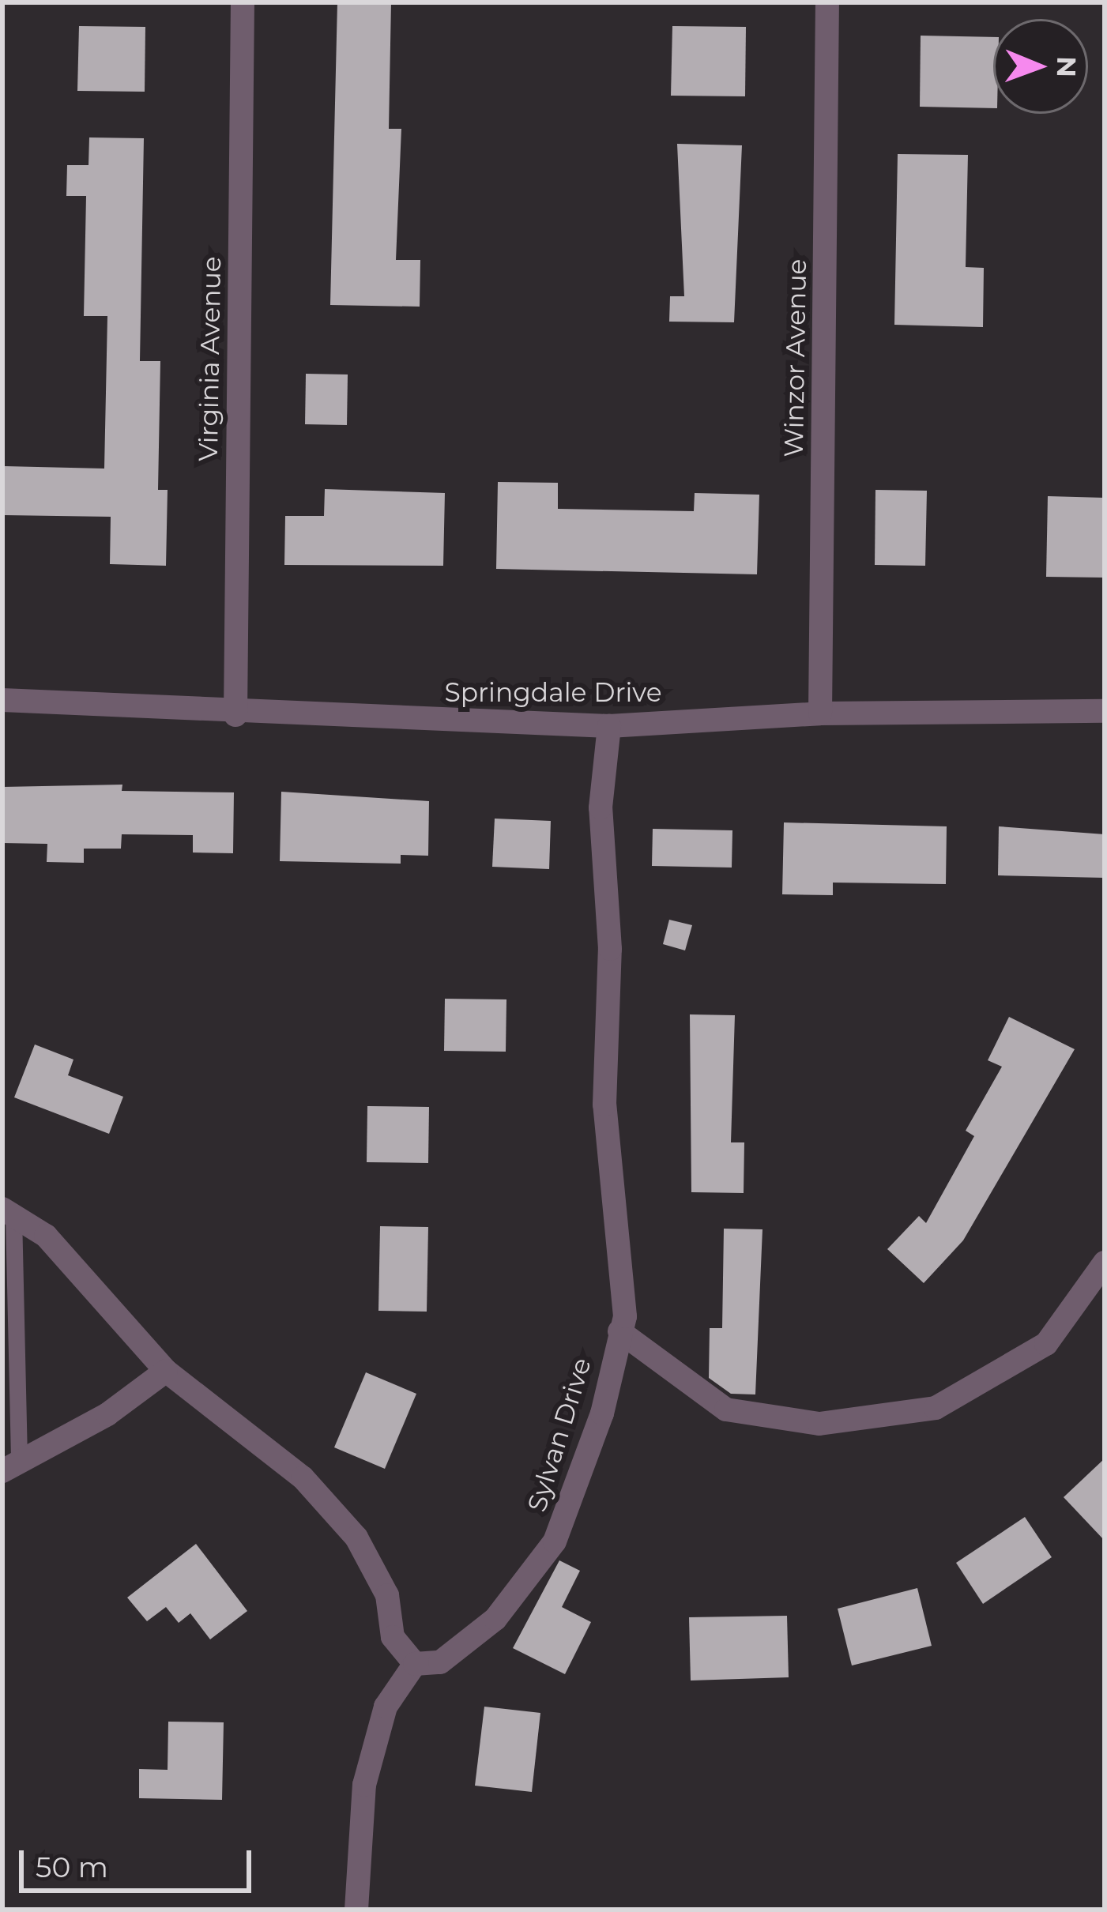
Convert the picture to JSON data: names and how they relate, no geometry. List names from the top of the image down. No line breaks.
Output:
{"streets":{"street":["Winzor Avenue","Virginia Avenue","Springdale Drive","Sylvan Drive"]},"crossings":[["Winzor Avenue","Springdale Drive"],["Virginia Avenue","Springdale Drive"],["Springdale Drive","Sylvan Drive"]],"scale_bar":"50 m","north":"right"}
